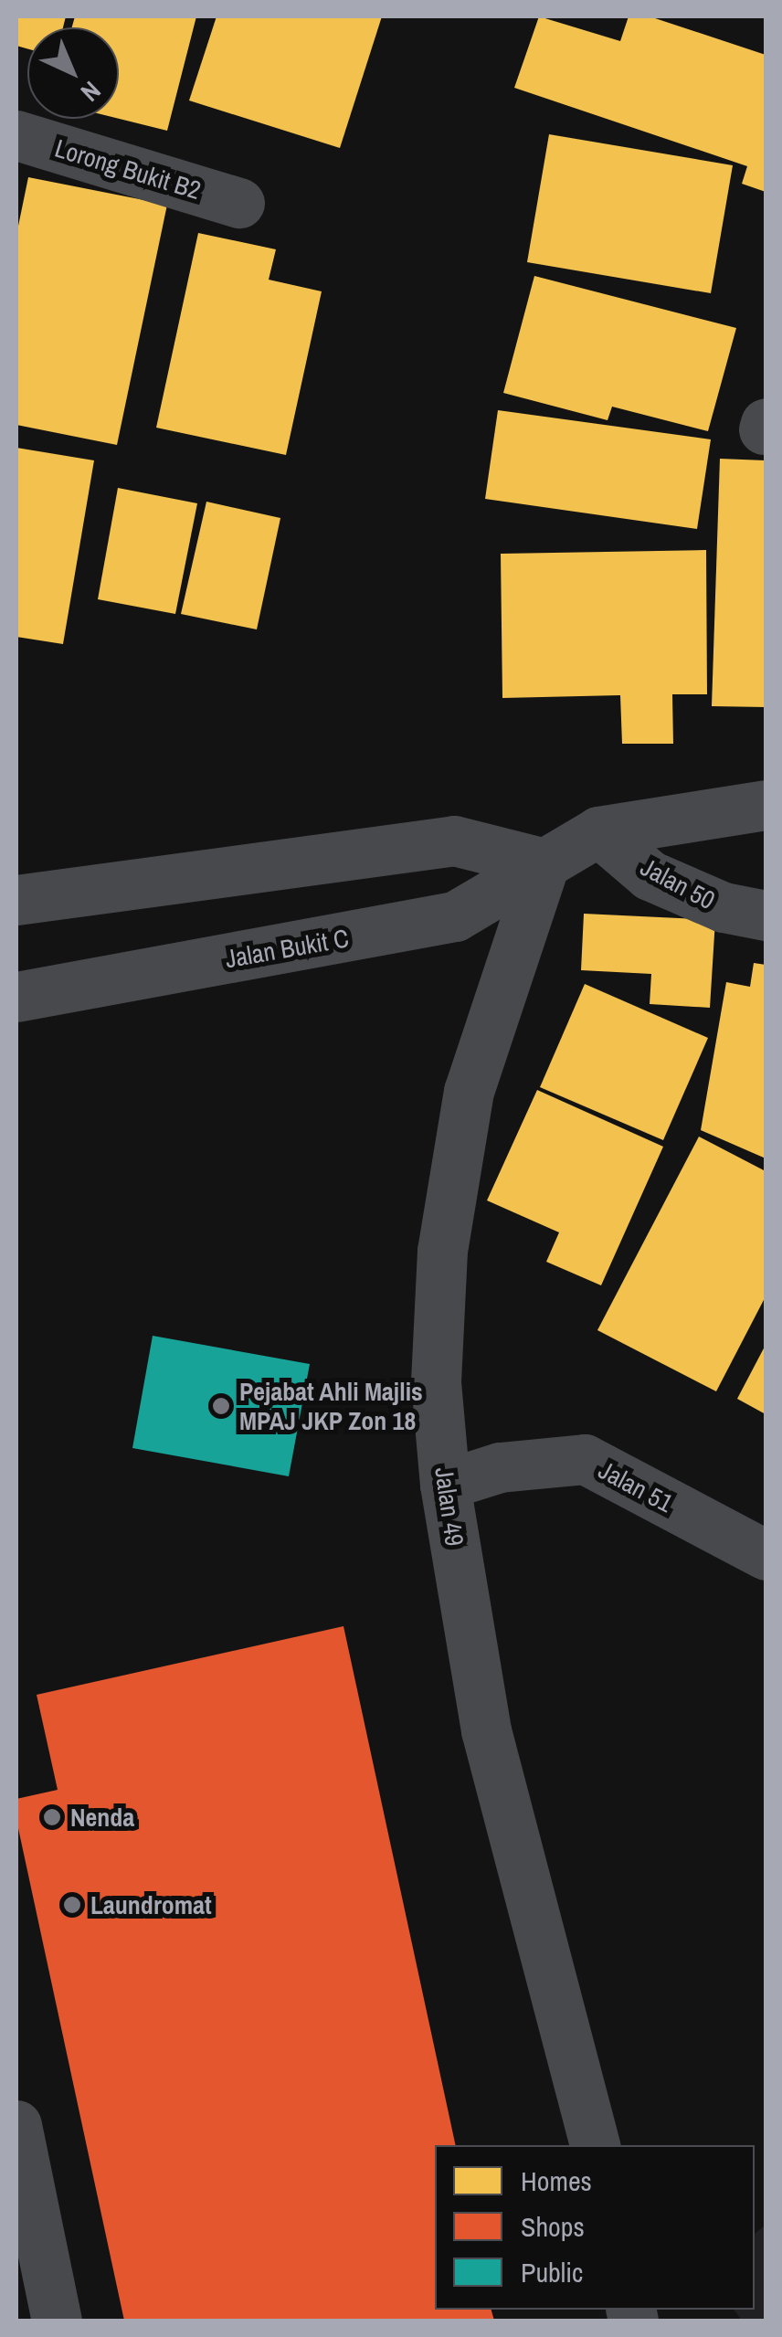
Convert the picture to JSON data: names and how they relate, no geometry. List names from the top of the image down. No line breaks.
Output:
{"streets":{"street":["Lorong Bukit B2","Jalan 50","Jalan Bukit C","Jalan 51","Jalan 49"]},"crossings":[["Jalan 50","Jalan Bukit C"],["Jalan Bukit C","Jalan 49"],["Jalan 51","Jalan 49"]],"places":["Pejabat Ahli Majlis MPAJ JKP Zon 18","Nenda","Laundromat"],"legend":["Homes","Shops","Public"],"north":"bottom right"}
